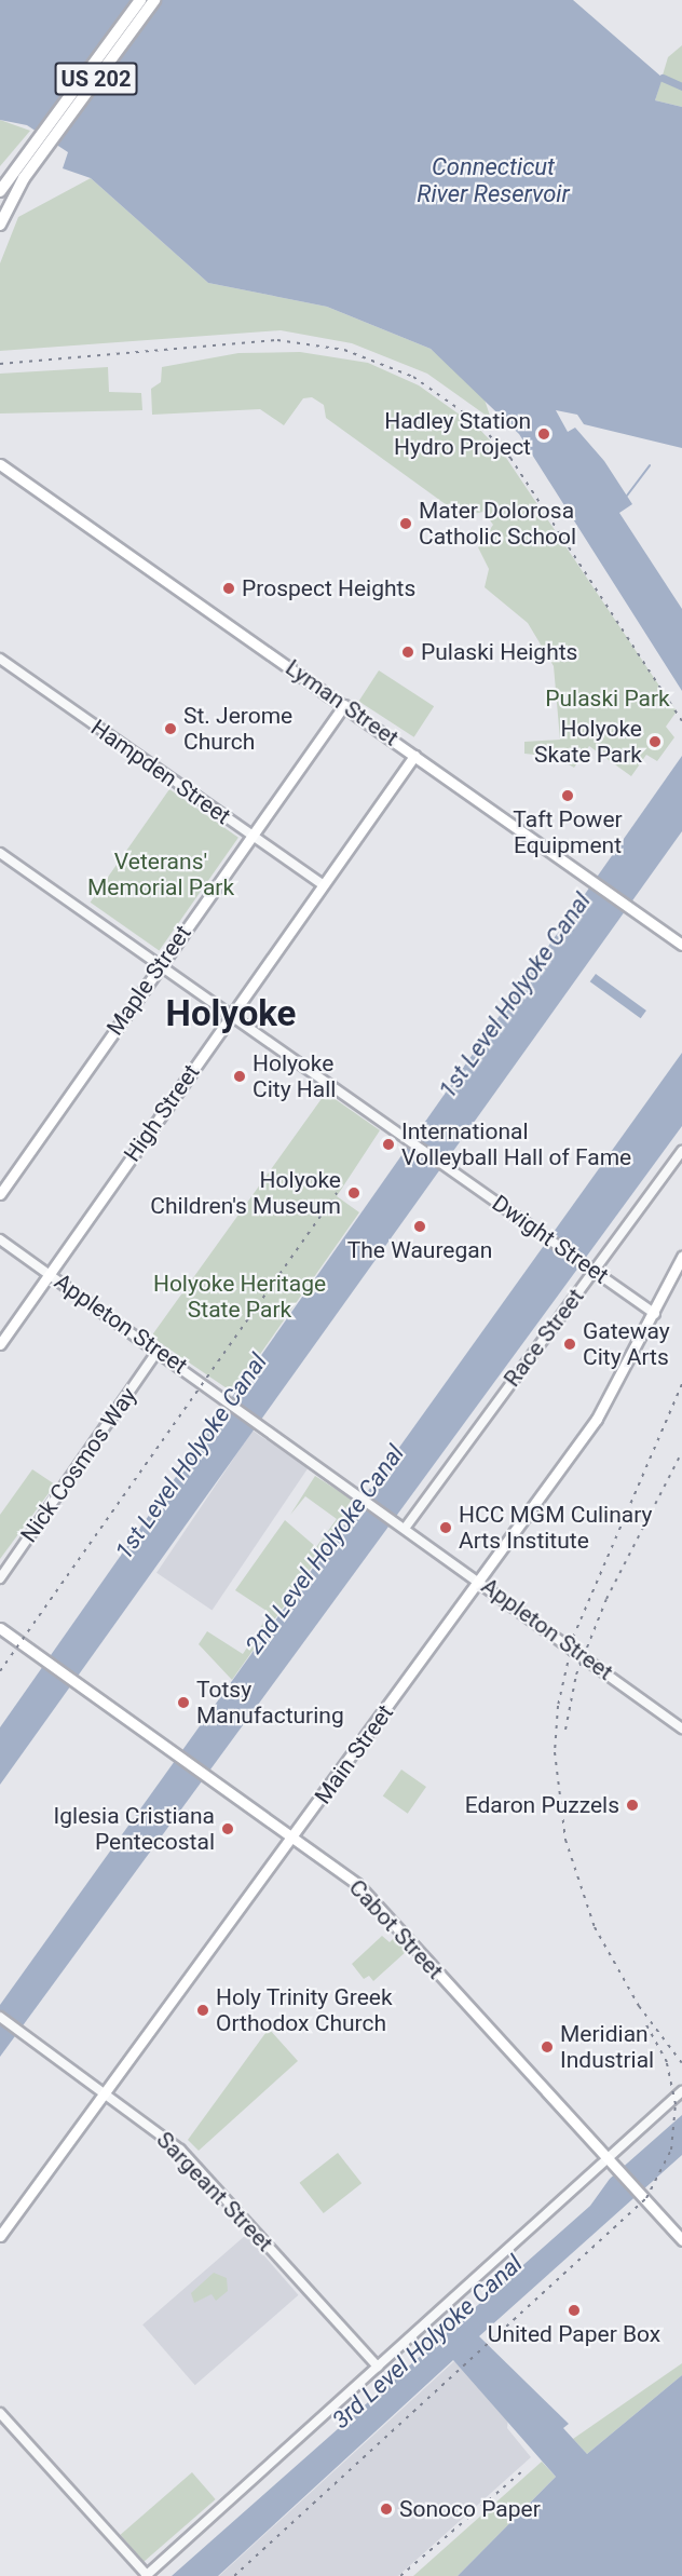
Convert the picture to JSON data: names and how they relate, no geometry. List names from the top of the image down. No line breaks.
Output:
{"streets":{"main road":["US 202","Lyman Street","Maple Street","High Street","Main Street","Cabot Street"],"street":["Hampden Street","Dwight Street","Appleton Street","Race Street","Nick Cosmos Way","Sargeant Street"]},"crossings":[["Lyman Street","Maple Street"],["Lyman Street","High Street"],["Hampden Street","Maple Street"],["Hampden Street","High Street"],["Maple Street","Dwight Street"],["High Street","Dwight Street"],["High Street","Appleton Street"],["Dwight Street","Race Street"],["Dwight Street","Main Street"],["Appleton Street","Race Street"],["Appleton Street","Nick Cosmos Way"],["Appleton Street","Main Street"],["Main Street","Cabot Street"],["Main Street","Sargeant Street"]],"districts":["Holyoke"],"water":["Connecticut River Reservoir","1st Level Holyoke Canal","2nd Level Holyoke Canal","3rd Level Holyoke Canal"],"parks":["Pulaski Park","Veterans' Memorial Park","Holyoke Heritage State Park"],"places":["Hadley Station Hydro Project","Mater Dolorosa Catholic School","Prospect Heights","Pulaski Heights","St. Jerome Church","Holyoke Skate Park","Taft Power Equipment","Holyoke City Hall","International Volleyball Hall of Fame","Holyoke Children's Museum","The Wauregan","Gateway City Arts","HCC MGM Culinary Arts Institute","Totsy Manufacturing","Edaron Puzzels","Iglesia Cristiana Pentecostal","Holy Trinity Greek Orthodox Church","Meridian Industrial","United Paper Box","Sonoco Paper"]}
